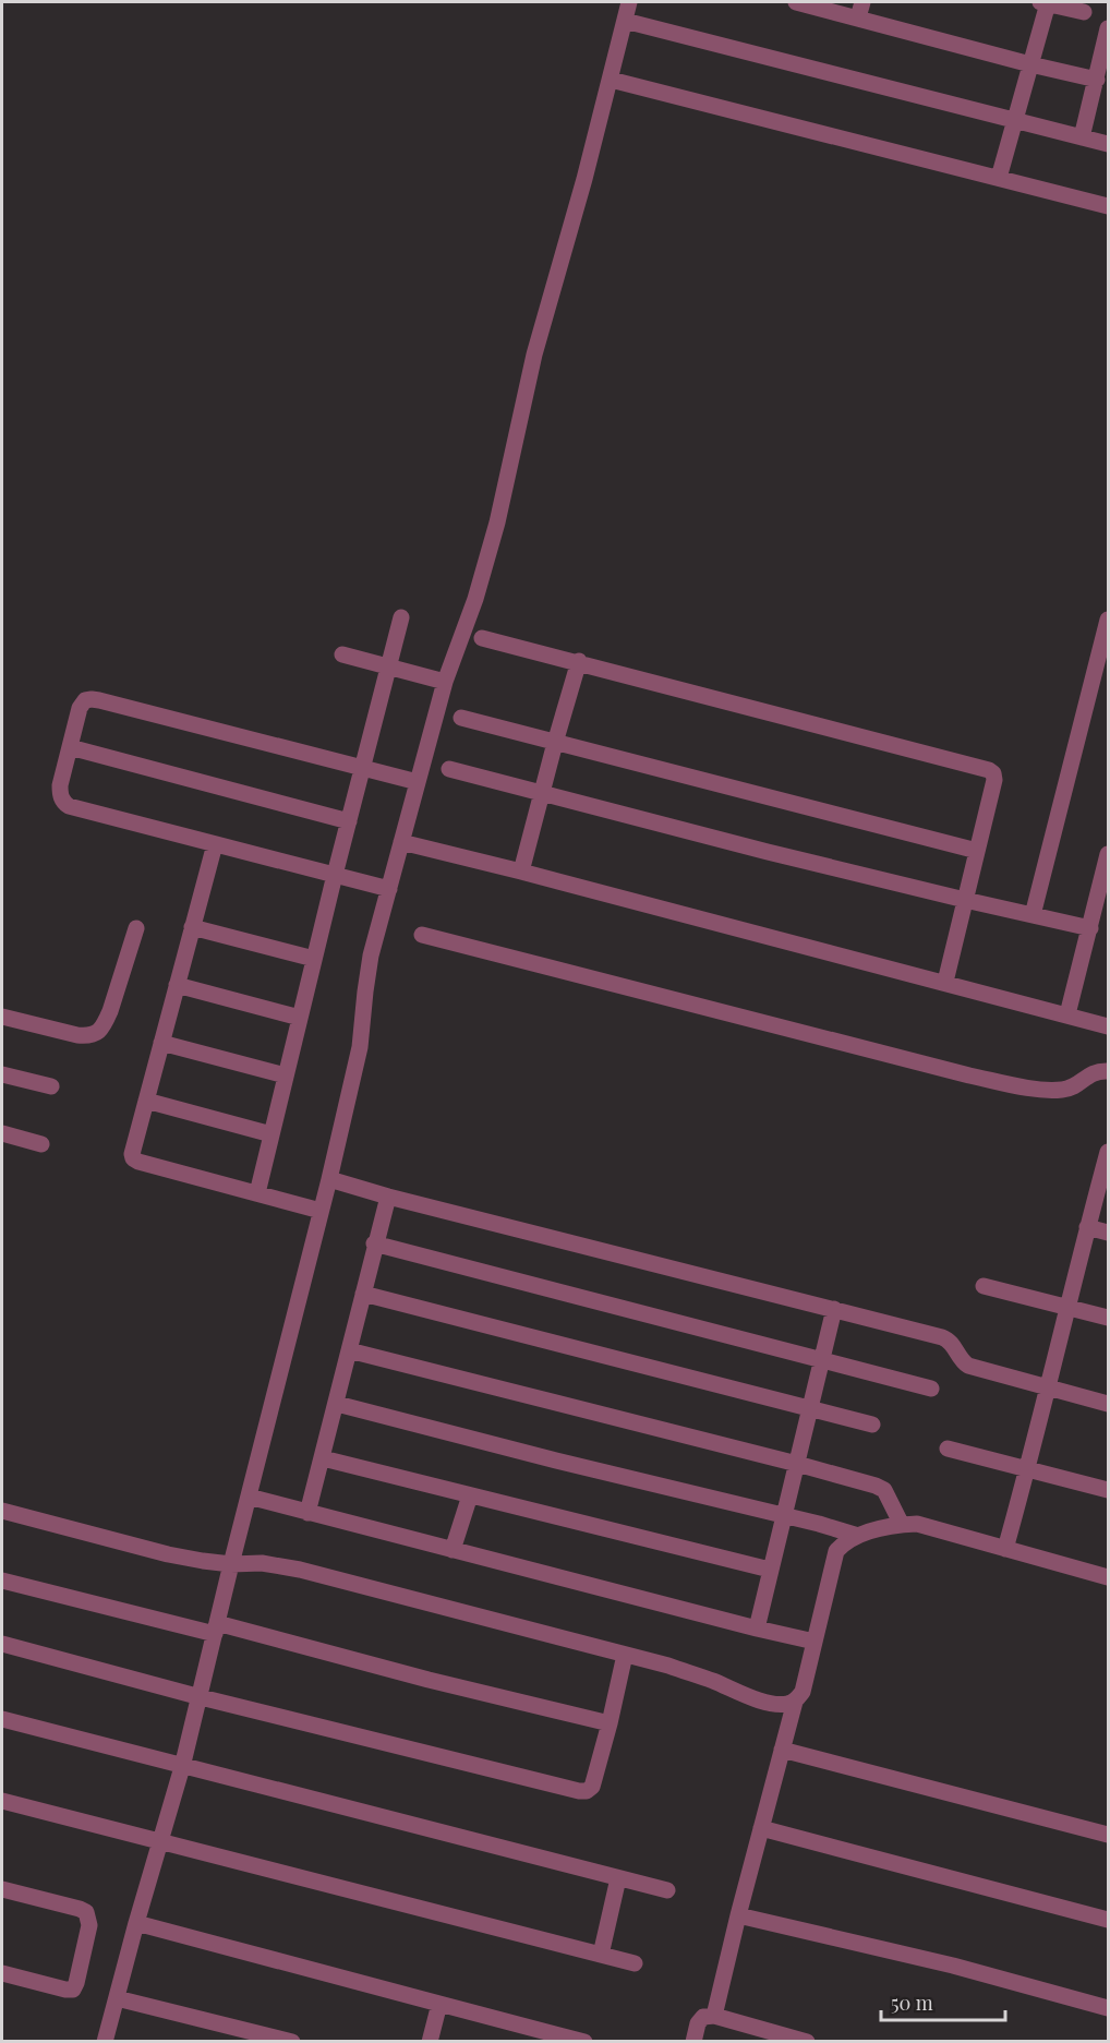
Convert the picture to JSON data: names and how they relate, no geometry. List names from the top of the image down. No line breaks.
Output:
{"scale_bar":"50 m"}
